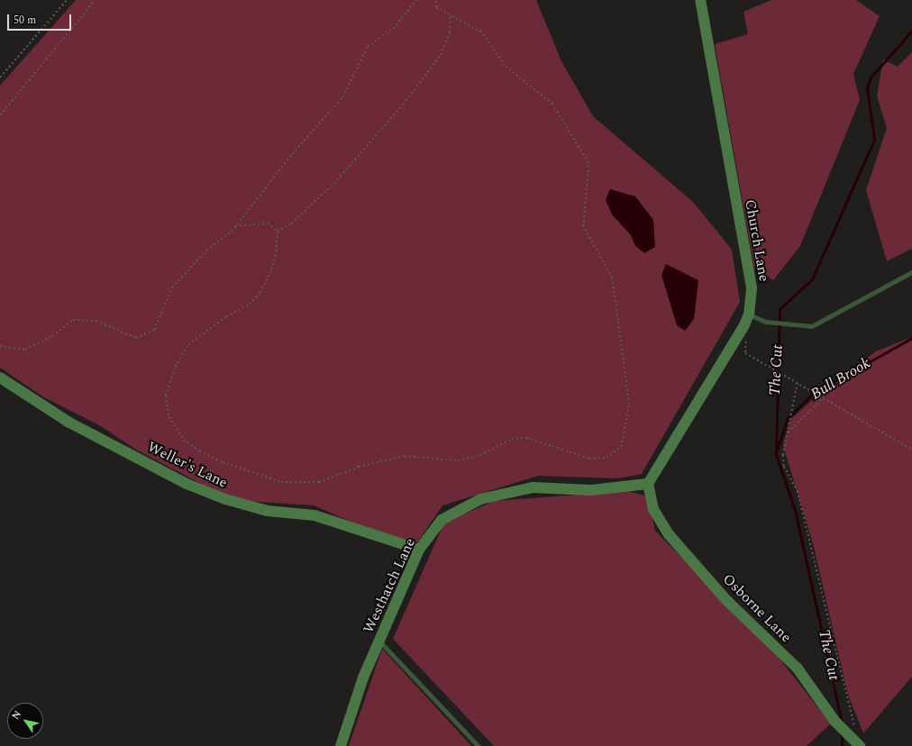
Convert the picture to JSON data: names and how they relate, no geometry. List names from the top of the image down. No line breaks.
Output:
{"streets":{"street":["Church Lane","Weller's Lane","Westhatch Lane","Osborne Lane"]},"crossings":[["Church Lane","Westhatch Lane"],["Church Lane","Osborne Lane"],["Weller's Lane","Westhatch Lane"],["Westhatch Lane","Osborne Lane"]],"water":["The Cut","Bull Brook"],"scale_bar":"50 m","north":"top left"}
